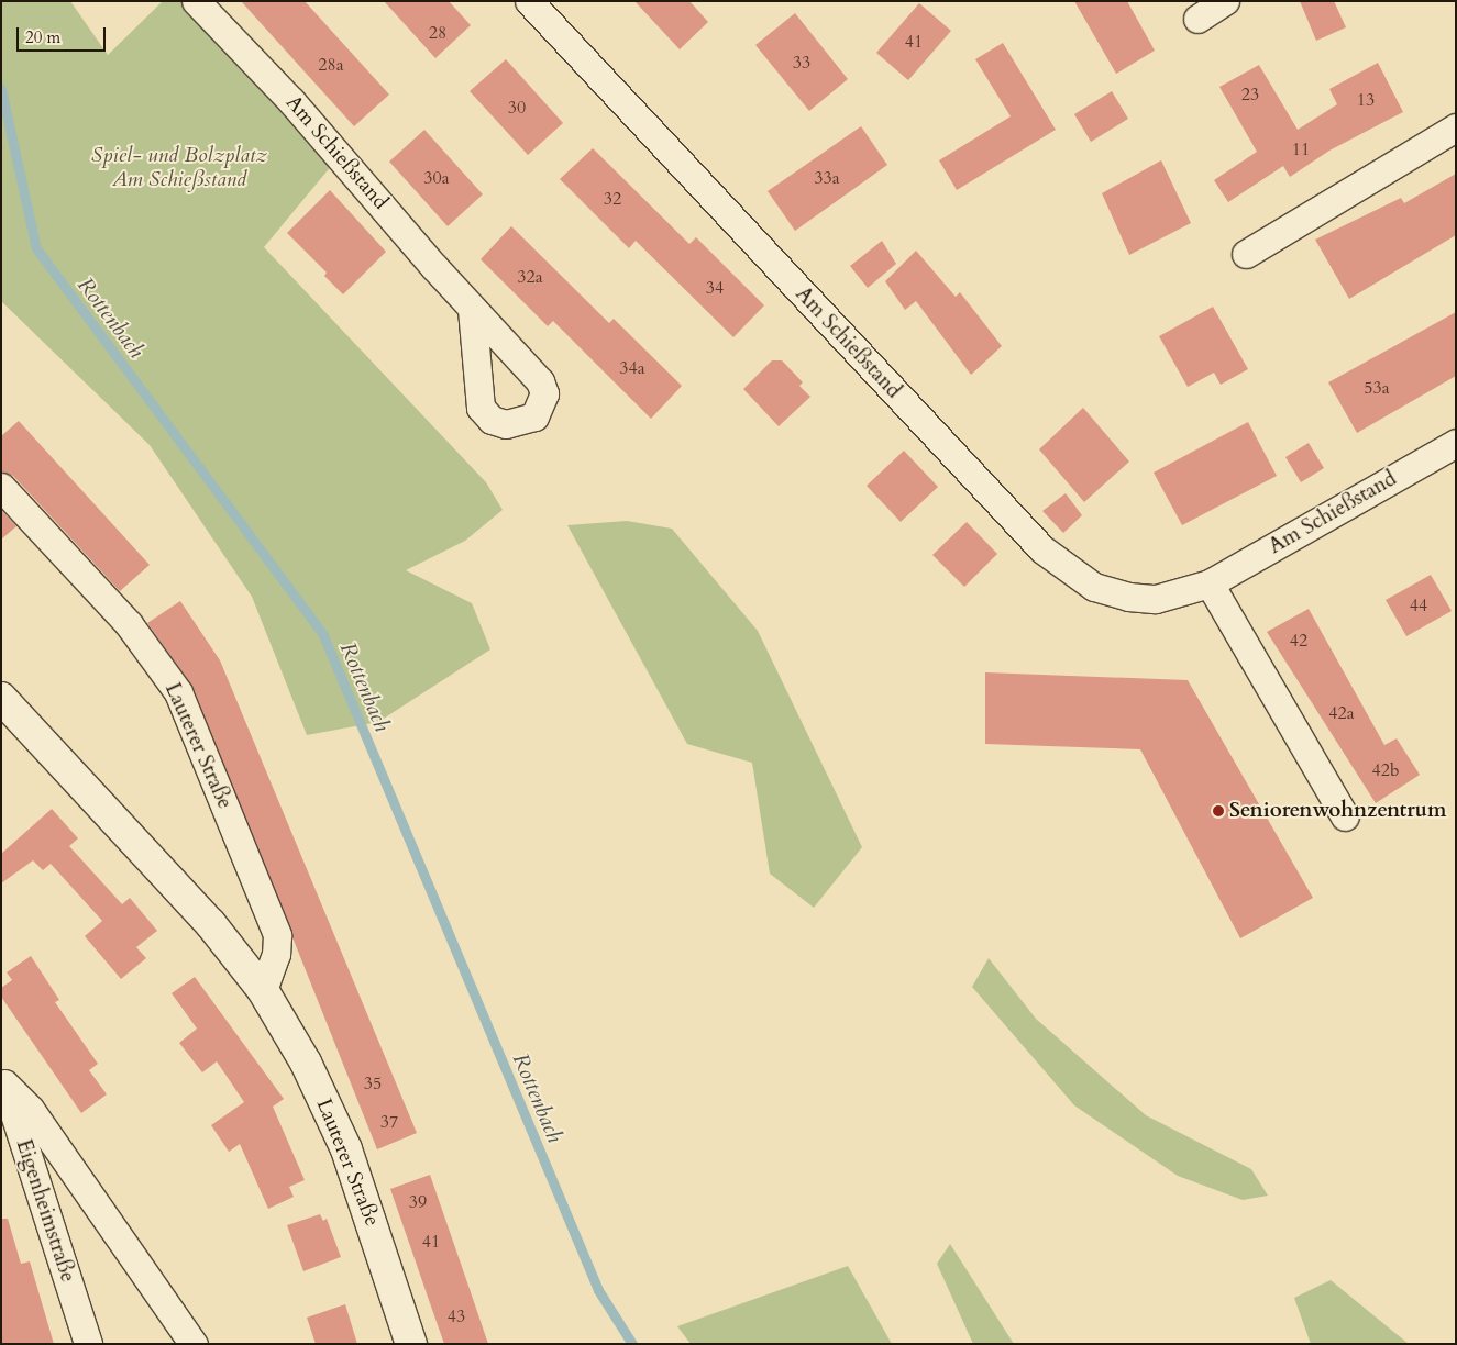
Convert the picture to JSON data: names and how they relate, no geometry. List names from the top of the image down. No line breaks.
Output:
{"streets":{"street":["Am Schießstand","Lauterer Straße","Eigenheimstraße"]},"water":["Rottenbach"],"parks":["Spiel- und Bolzplatz Am Schießstand"],"places":["Seniorenwohnzentrum"],"house_numbers":["28","41","33","28a","23","13","30","11","30a","33a","32","32a","34","34a","53a","44","42","42a","42b","35","37","39","41","43"],"scale_bar":"20 m"}
